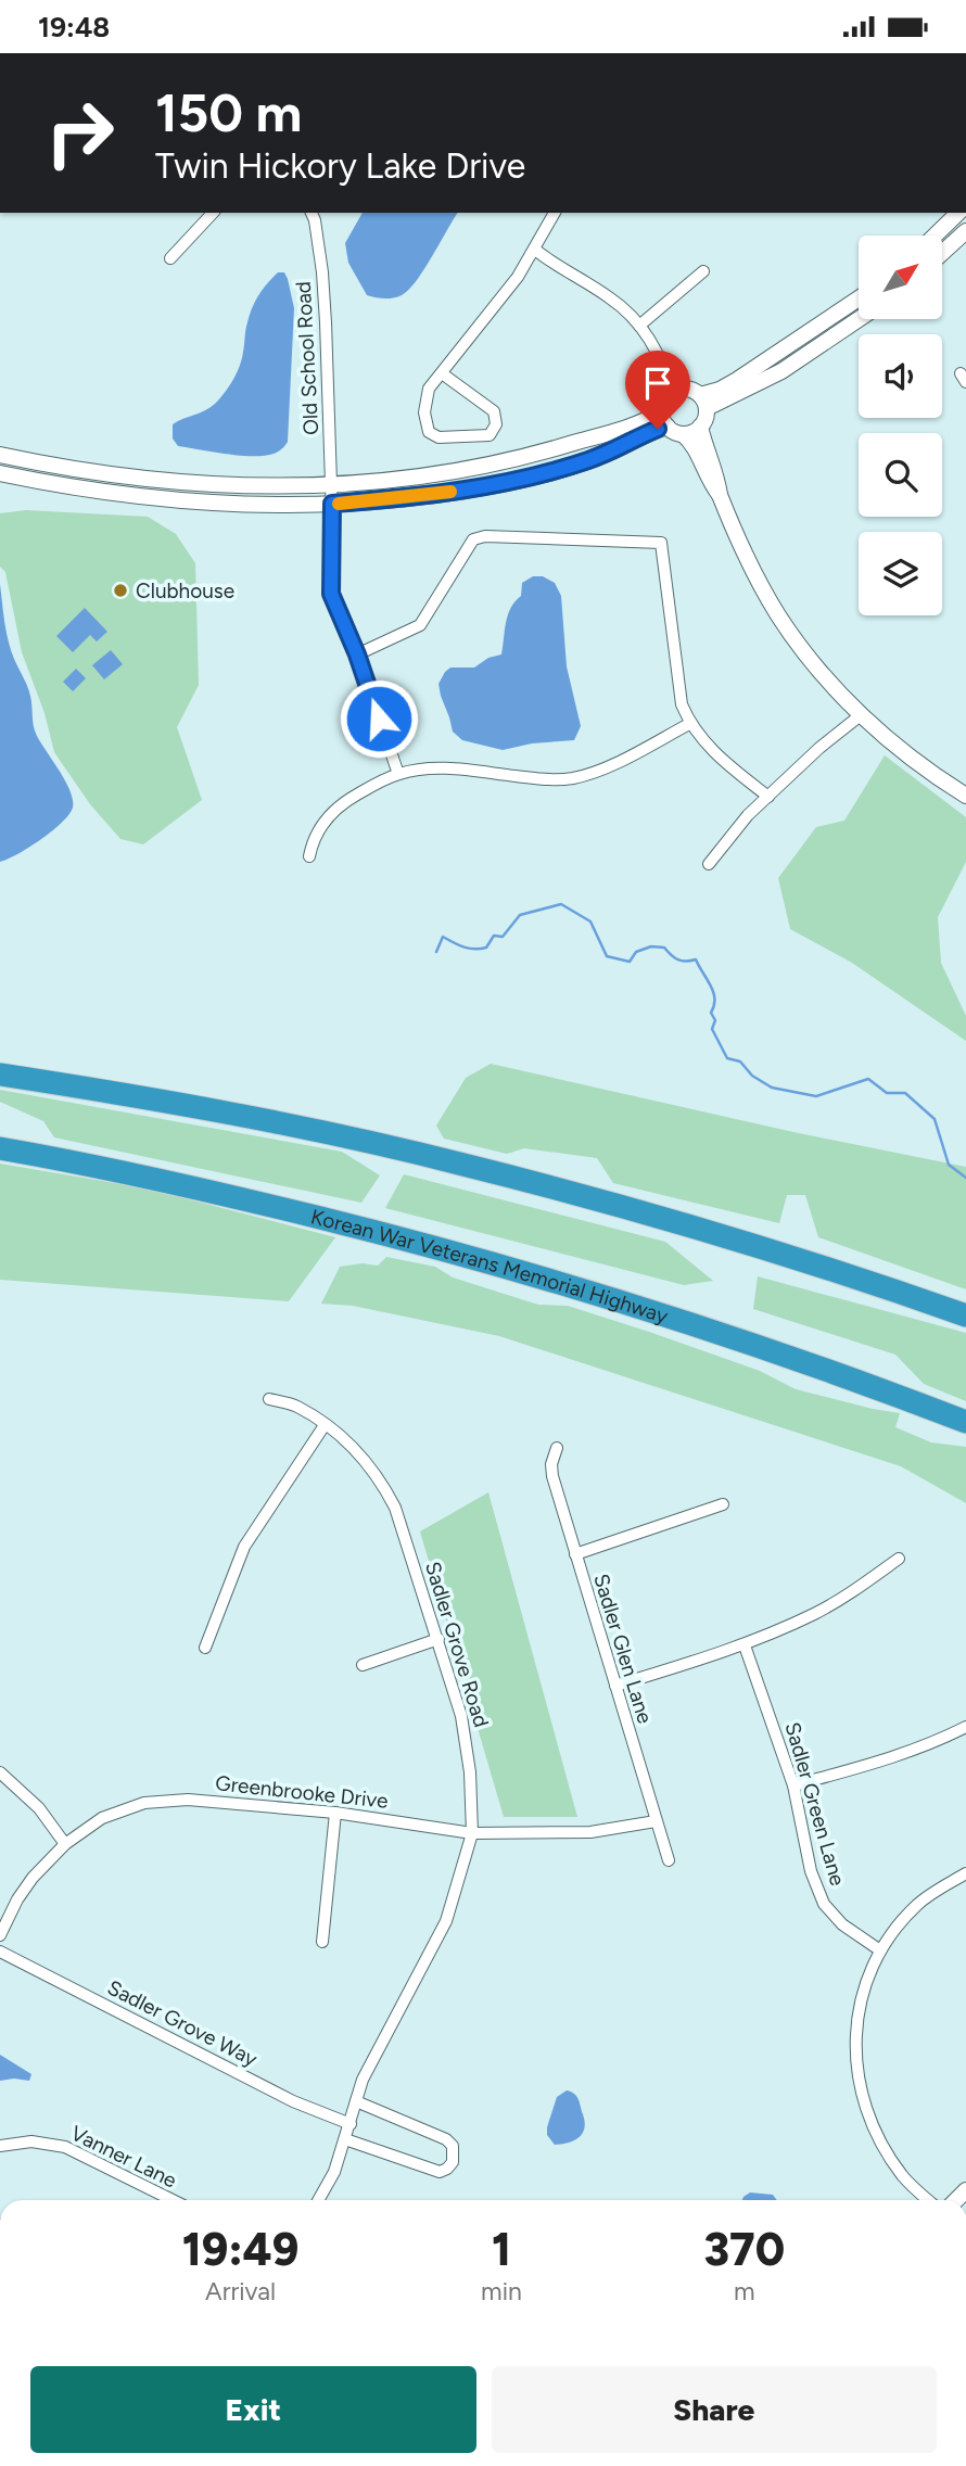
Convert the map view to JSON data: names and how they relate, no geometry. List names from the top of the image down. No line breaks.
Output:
{"streets":{"highway":["Korean War Veterans Memorial Highway"],"street":["Old School Road","Sadler Grove Road","Sadler Glen Lane","Greenbrooke Drive","Sadler Green Lane","Sadler Grove Way","Vanner Lane"]},"crossings":[["Sadler Grove Road","Greenbrooke Drive"],["Sadler Grove Road","Sadler Grove Way"],["Sadler Glen Lane","Greenbrooke Drive"]],"places":["Clubhouse"],"north":"top right","page":{"status":"19:48","turn":["150 m","Twin Hickory Lake Drive"],"eta":["19:49","Arrival","1","min","370","m"],"buttons":["Exit","Share"]}}
